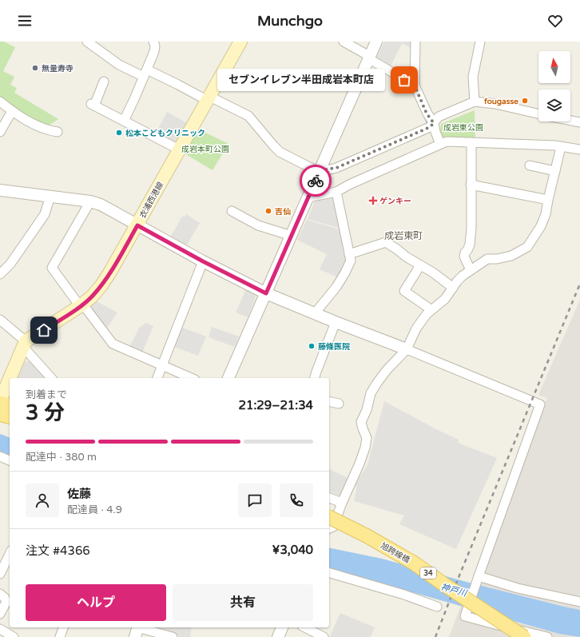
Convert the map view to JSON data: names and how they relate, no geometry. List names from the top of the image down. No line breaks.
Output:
{"streets":{"main road":["衣浦西港線","旭跨線橋","34"]},"districts":["成岩東町"],"water":["神戸川"],"parks":["成岩東公園","成岩本町公園"],"places":{"other":["無量寿寺","セブンイレブン半田成岩本町店","fougasse","松本こどもクリニック","吉仙","藤條医院"],"health":["ゲンキー"]},"north":"top","page":{"header":"Munchgo","bubble":"セブンイレブン半田成岩本町店","heading":["3 分","到着まで","21:29–21:34"],"panel":["佐藤","配達員 · 4.9","注文 #4366","¥3,040"],"bar":"配達中 · 380 m","buttons":["ヘルプ","共有"]}}
